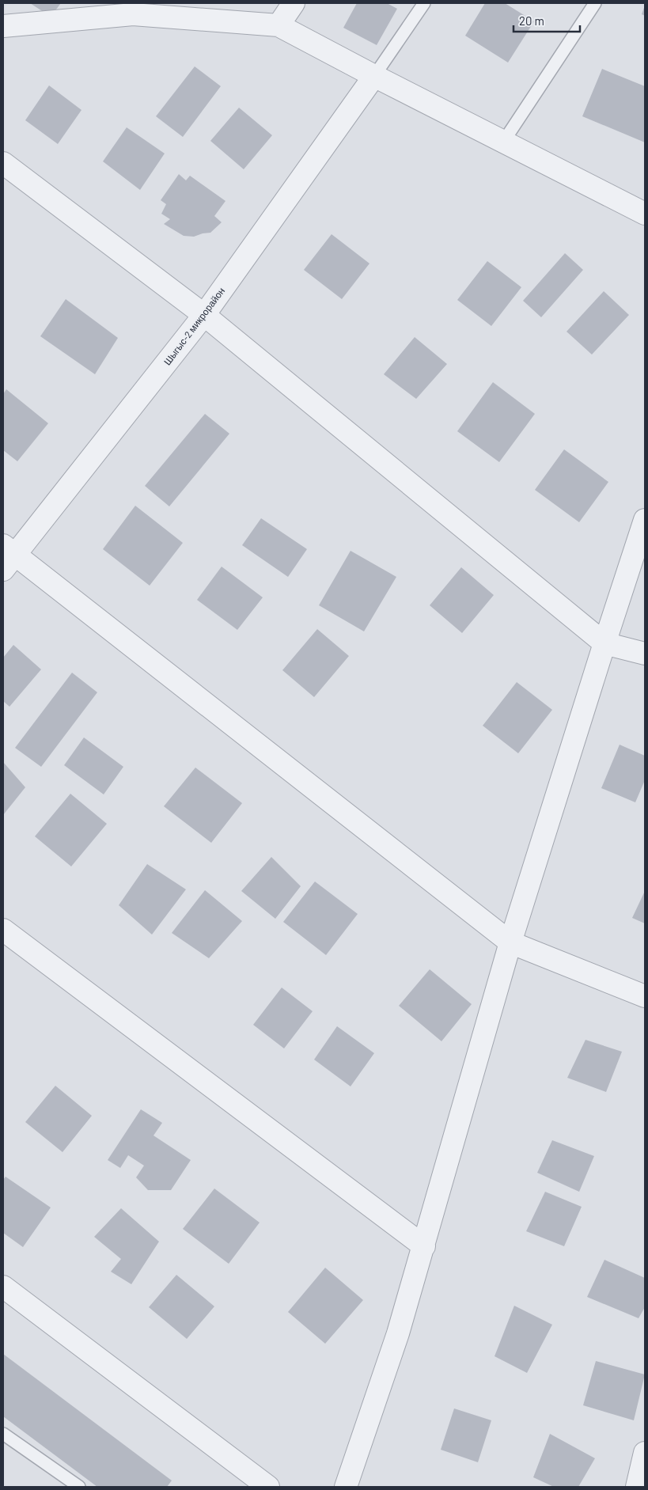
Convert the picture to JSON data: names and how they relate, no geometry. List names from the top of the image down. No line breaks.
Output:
{"streets":{"street":["Шыгыс-2 микрорайон"]},"scale_bar":"20 m"}
